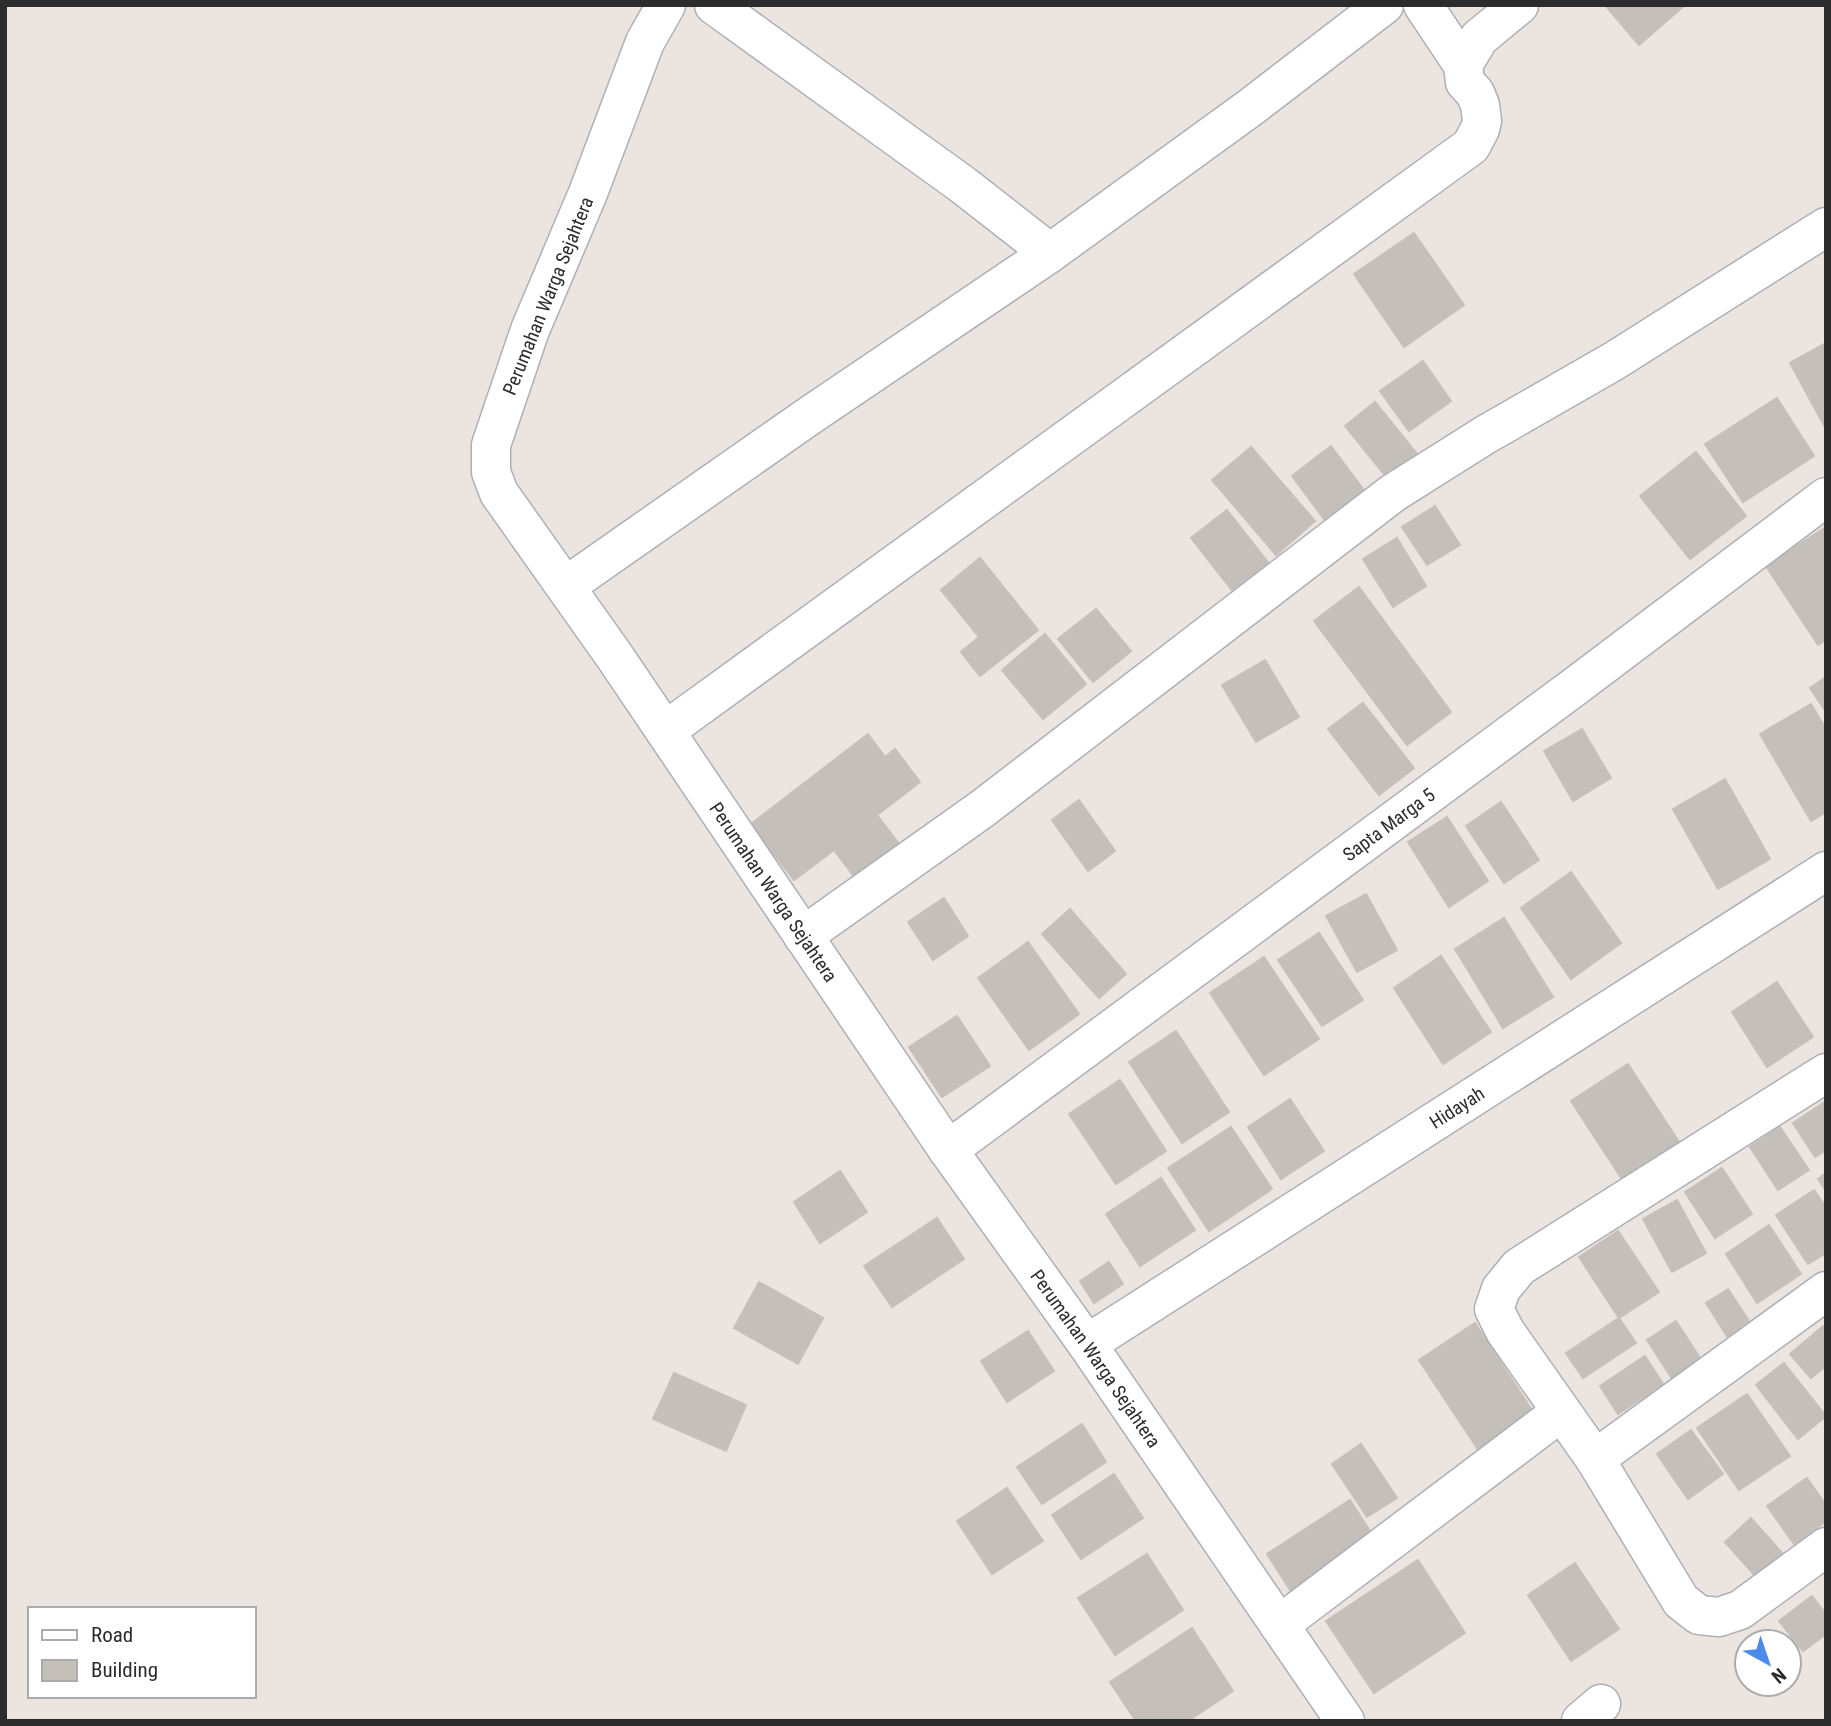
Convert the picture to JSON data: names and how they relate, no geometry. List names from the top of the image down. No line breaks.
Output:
{"streets":{"street":["Perumahan Warga Sejahtera","Sapta Marga 5","Hidayah"]},"crossings":[["Perumahan Warga Sejahtera","Sapta Marga 5"],["Perumahan Warga Sejahtera","Hidayah"]],"legend":["Road","Building"],"north":"bottom right"}
